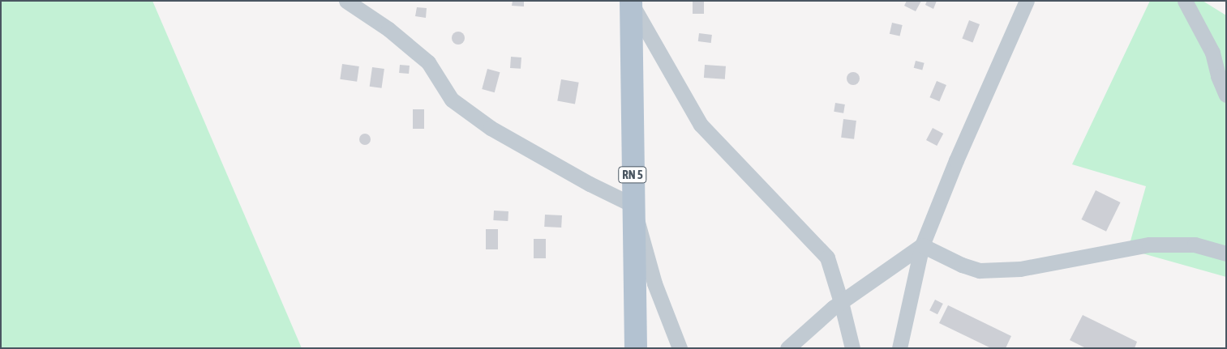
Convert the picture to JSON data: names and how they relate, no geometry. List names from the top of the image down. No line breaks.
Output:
{"streets":{"main road":["RN 5"]}}
